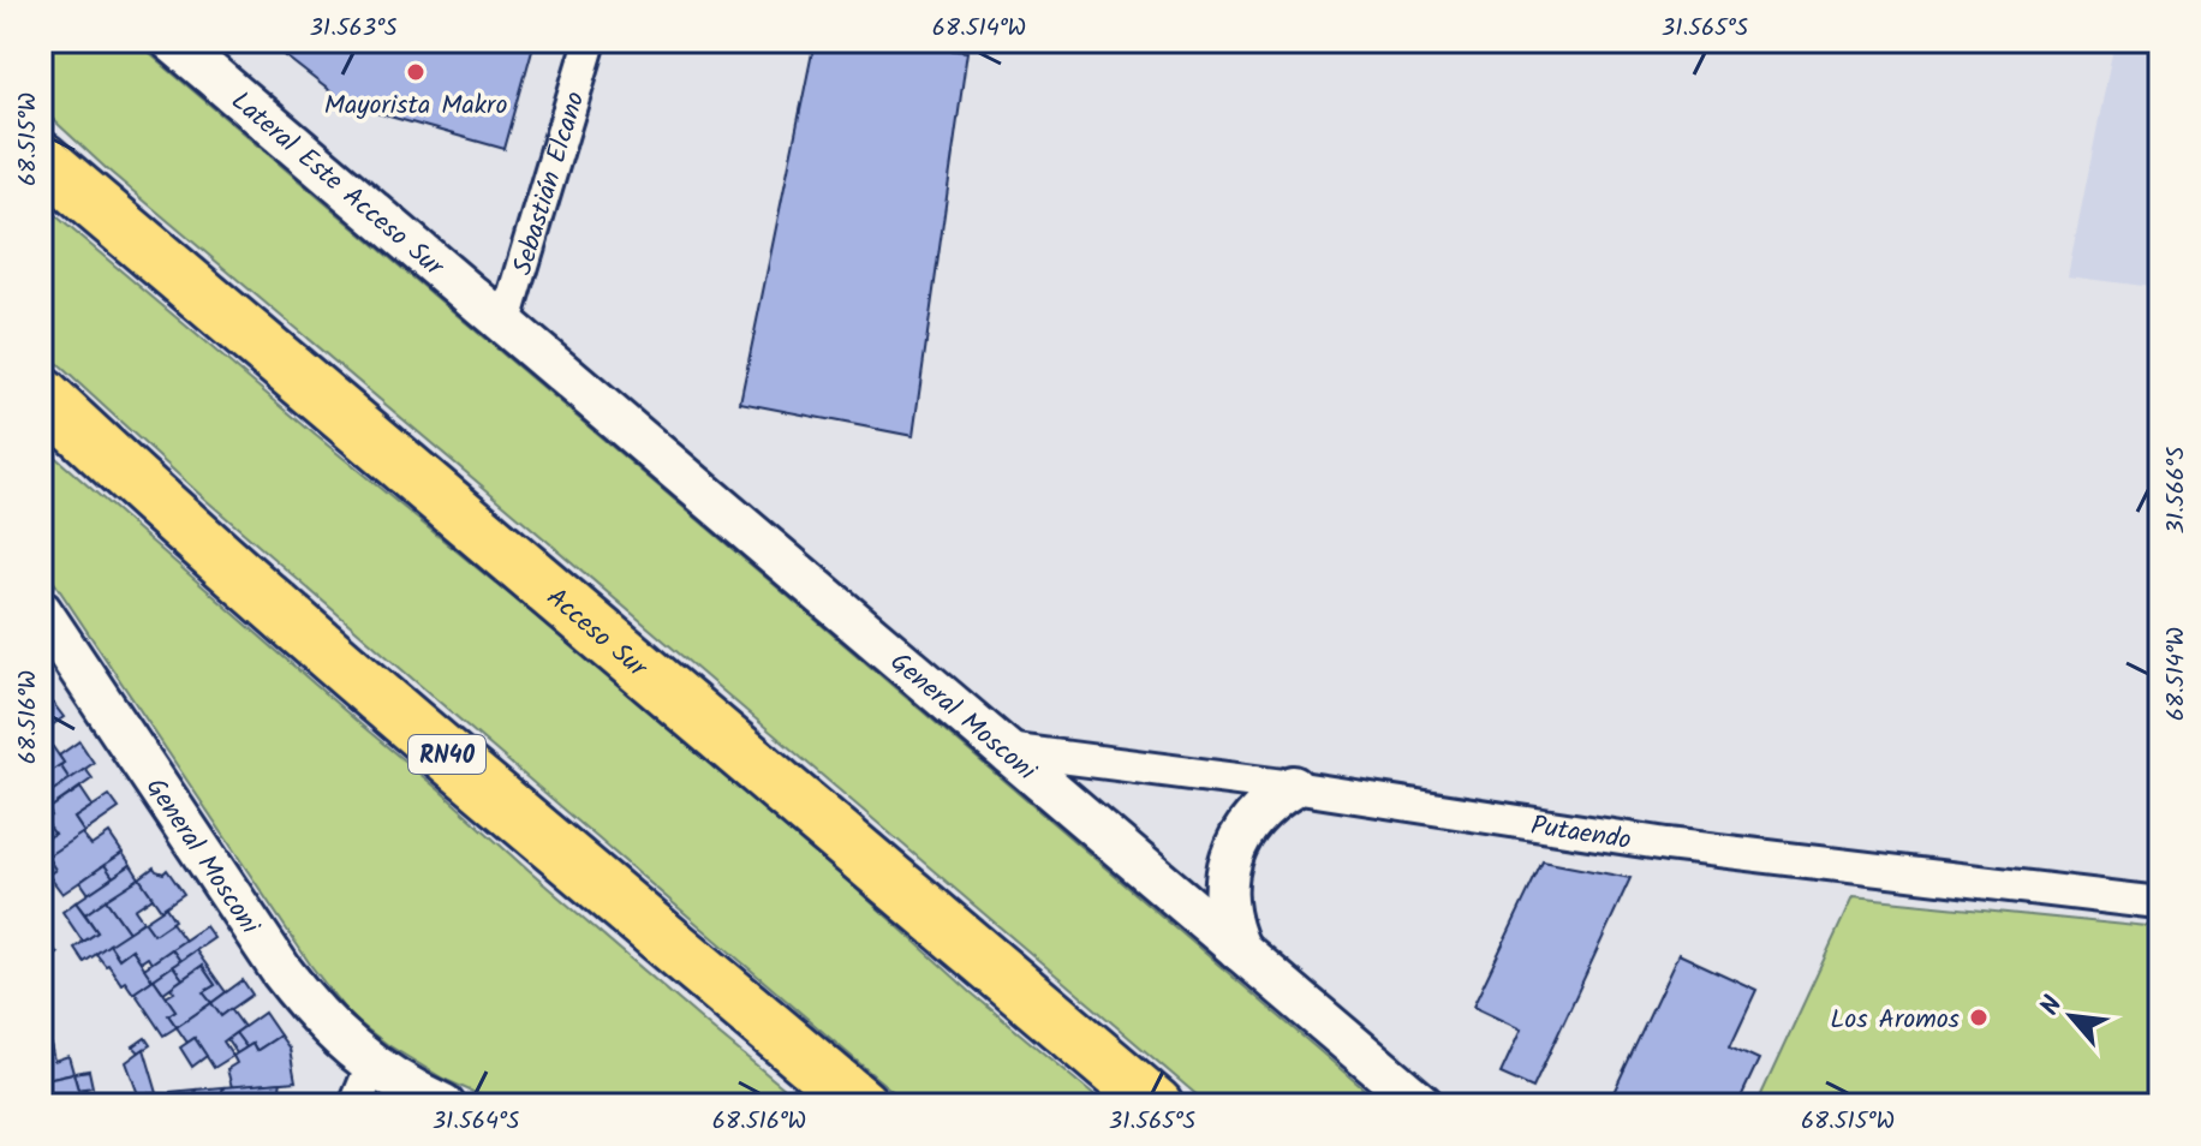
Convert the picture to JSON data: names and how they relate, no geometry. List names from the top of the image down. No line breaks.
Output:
{"streets":{"highway":["Acceso Sur","RN40"],"street":["Lateral Este Acceso Sur","Sebastián Elcano","General Mosconi","Putaendo"]},"crossings":[["Lateral Este Acceso Sur","Sebastián Elcano"],["Lateral Este Acceso Sur","General Mosconi"],["Sebastián Elcano","General Mosconi"],["General Mosconi","Putaendo"]],"places":["Mayorista Makro","Los Aromos"],"north":"top left","coordinates":["31.563°S","68.514°W","31.565°S","68.515°W","31.566°S","68.516°W","31.564°S"]}
